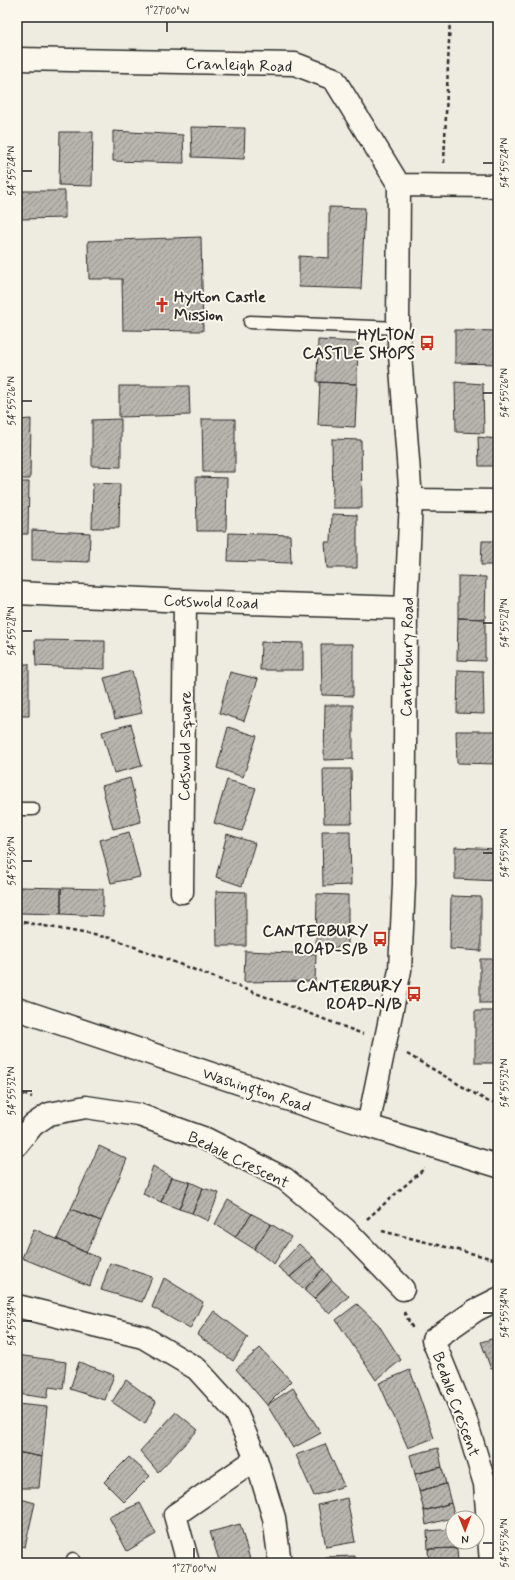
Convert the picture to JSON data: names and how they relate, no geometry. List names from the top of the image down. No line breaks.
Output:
{"streets":{"street":["Cranleigh Road","Cotswold Road","Canterbury Road","Cotswold Square","Washington Road","Bedale Crescent"]},"crossings":[["Cranleigh Road","Canterbury Road"],["Cotswold Road","Canterbury Road"],["Cotswold Road","Cotswold Square"],["Canterbury Road","Washington Road"]],"places":{"church":["Hylton Castle Mission"],"bus stop":["HYLTON CASTLE SHOPS","CANTERBURY ROAD-S/B","CANTERBURY ROAD-N/B"]},"north":"bottom","coordinates":["1°27'00\"W","54°55'24\"N","54°55'26\"N","54°55'28\"N","54°55'30\"N","54°55'32\"N","54°55'34\"N","54°55'36\"N"]}
